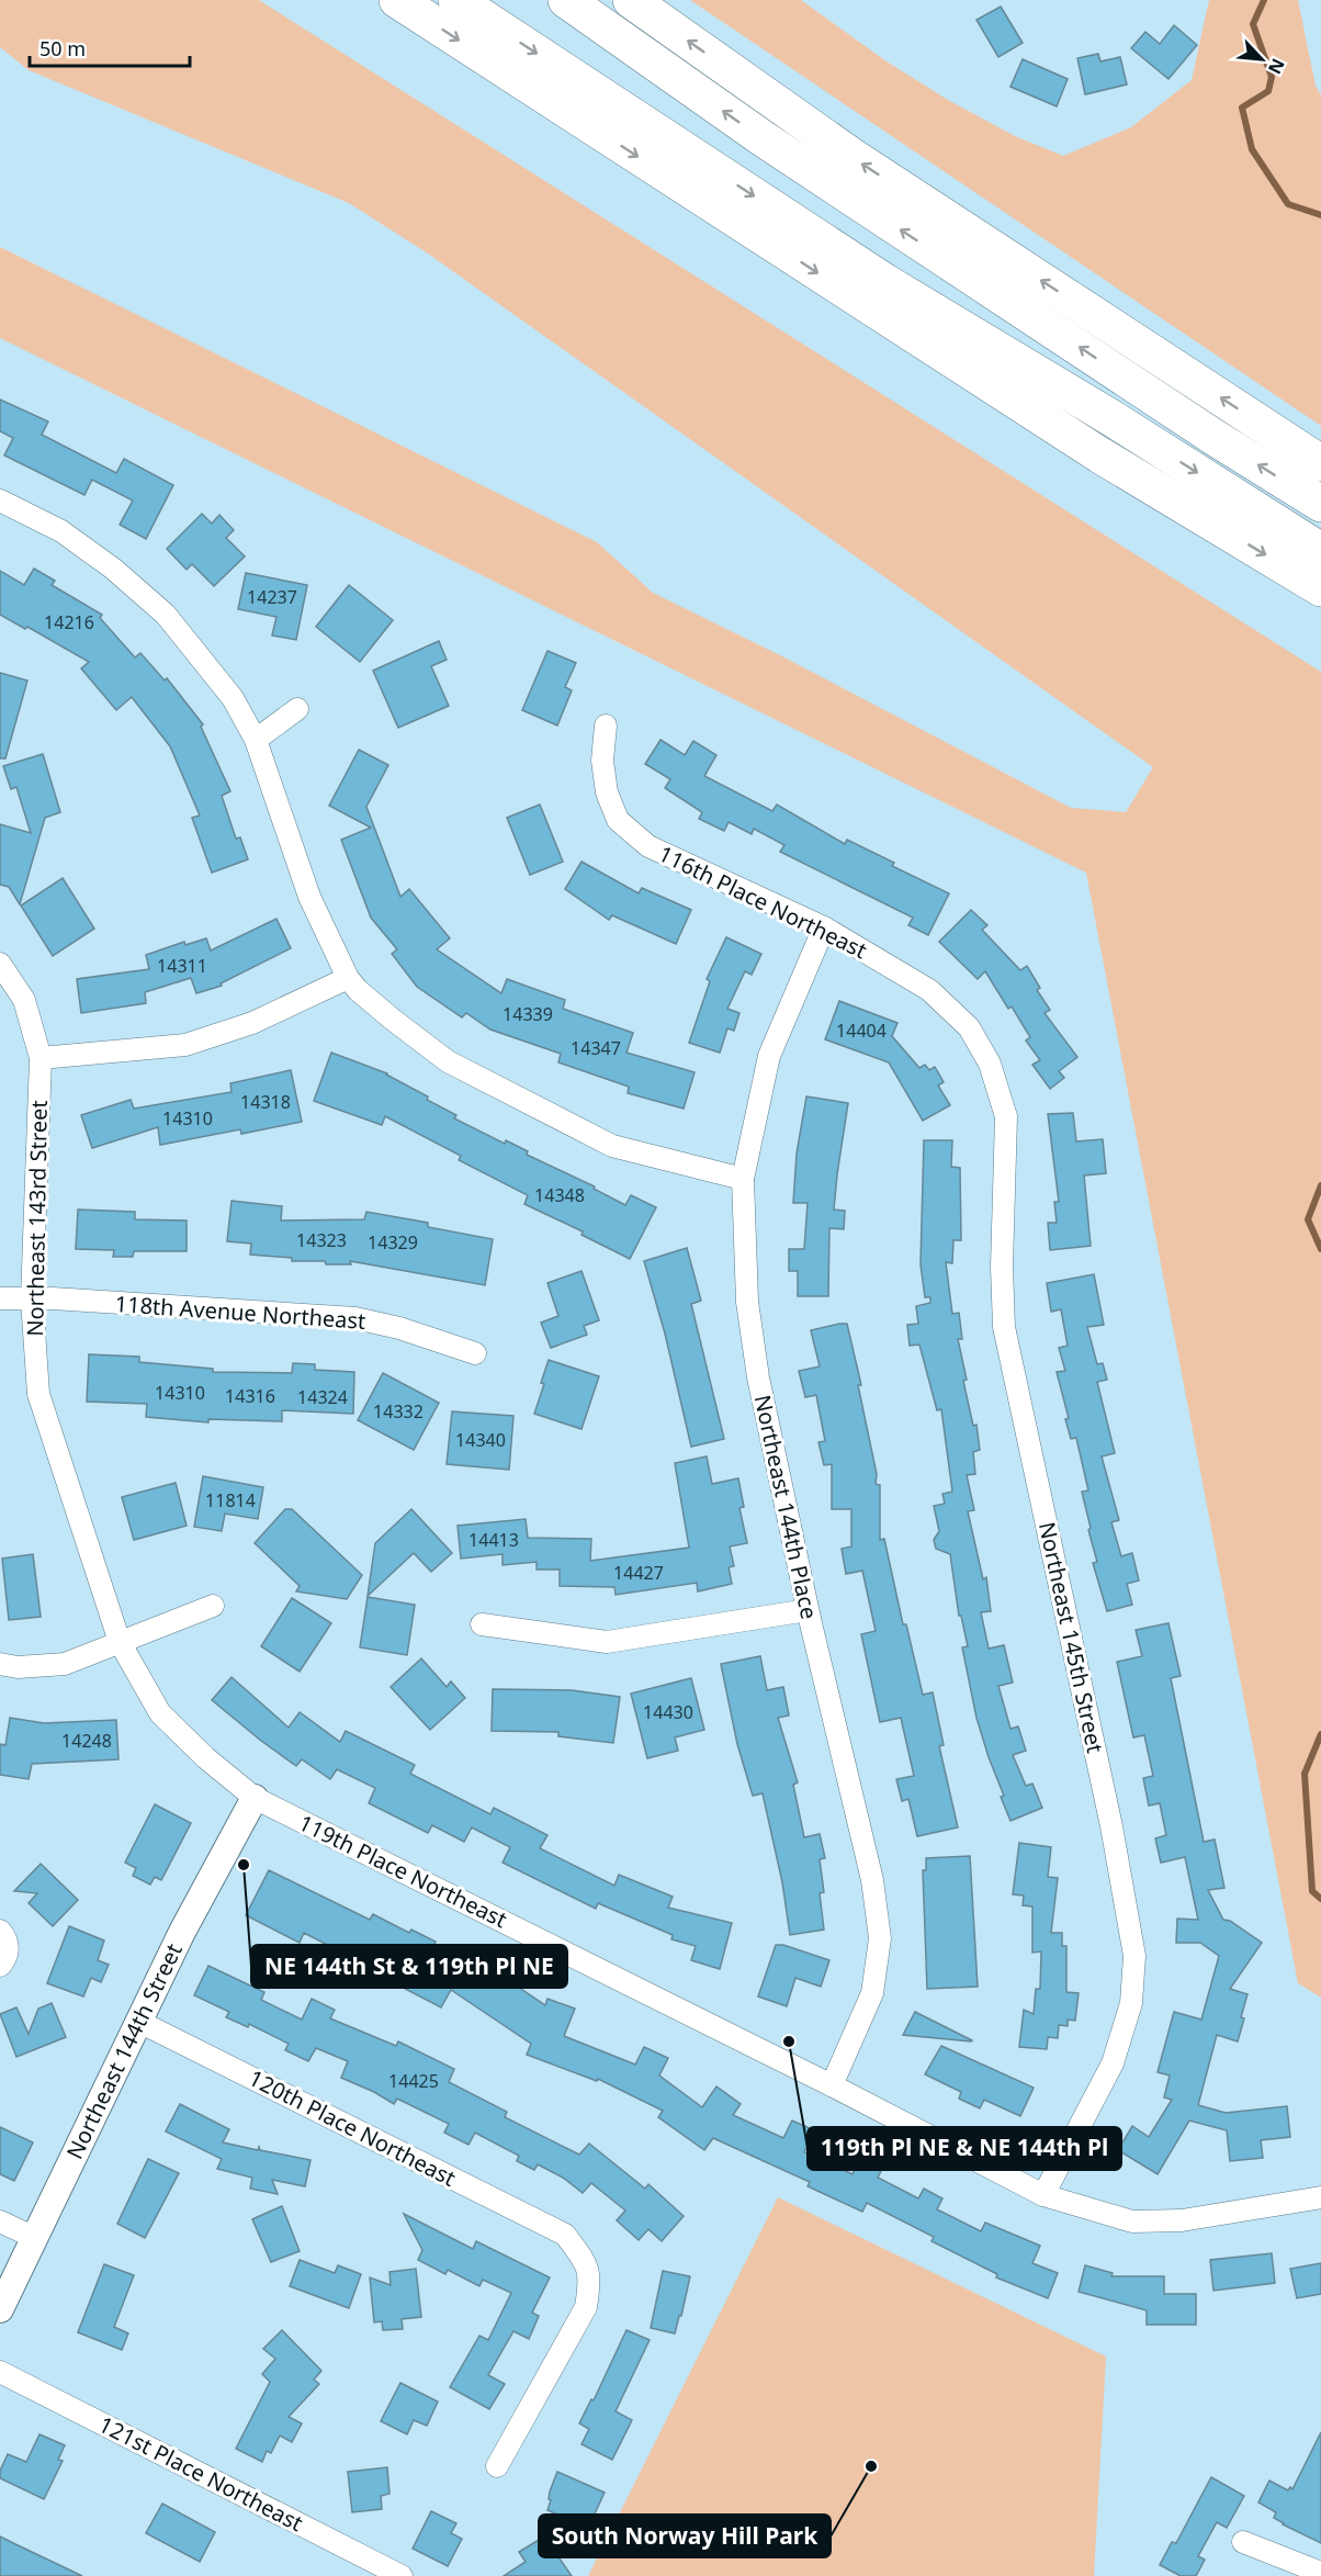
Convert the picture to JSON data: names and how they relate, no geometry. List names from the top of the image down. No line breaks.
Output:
{"streets":{"street":["116th Place Northeast","Northeast 143rd Street","118th Avenue Northeast","Northeast 144th Place","Northeast 145th Street","119th Place Northeast","Northeast 144th Street","120th Place Northeast","121st Place Northeast"]},"crossings":[["116th Place Northeast","Northeast 144th Place"],["116th Place Northeast","Northeast 145th Street"],["Northeast 143rd Street","118th Avenue Northeast"],["Northeast 143rd Street","119th Place Northeast"],["Northeast 143rd Street","Northeast 144th Street"],["Northeast 144th Place","119th Place Northeast"],["Northeast 145th Street","119th Place Northeast"],["119th Place Northeast","Northeast 144th Street"],["Northeast 144th Street","120th Place Northeast"]],"places":["NE 144th St & 119th Pl NE","119th Pl NE & NE 144th Pl","South Norway Hill Park"],"house_numbers":["14237","14216","14311","14339","14404","14347","14318","14310","14348","14323","14329","14310","14316","14324","14332","14340","11814","14413","14427","14430","14248","14425"],"scale_bar":"50 m","north":"bottom right"}
